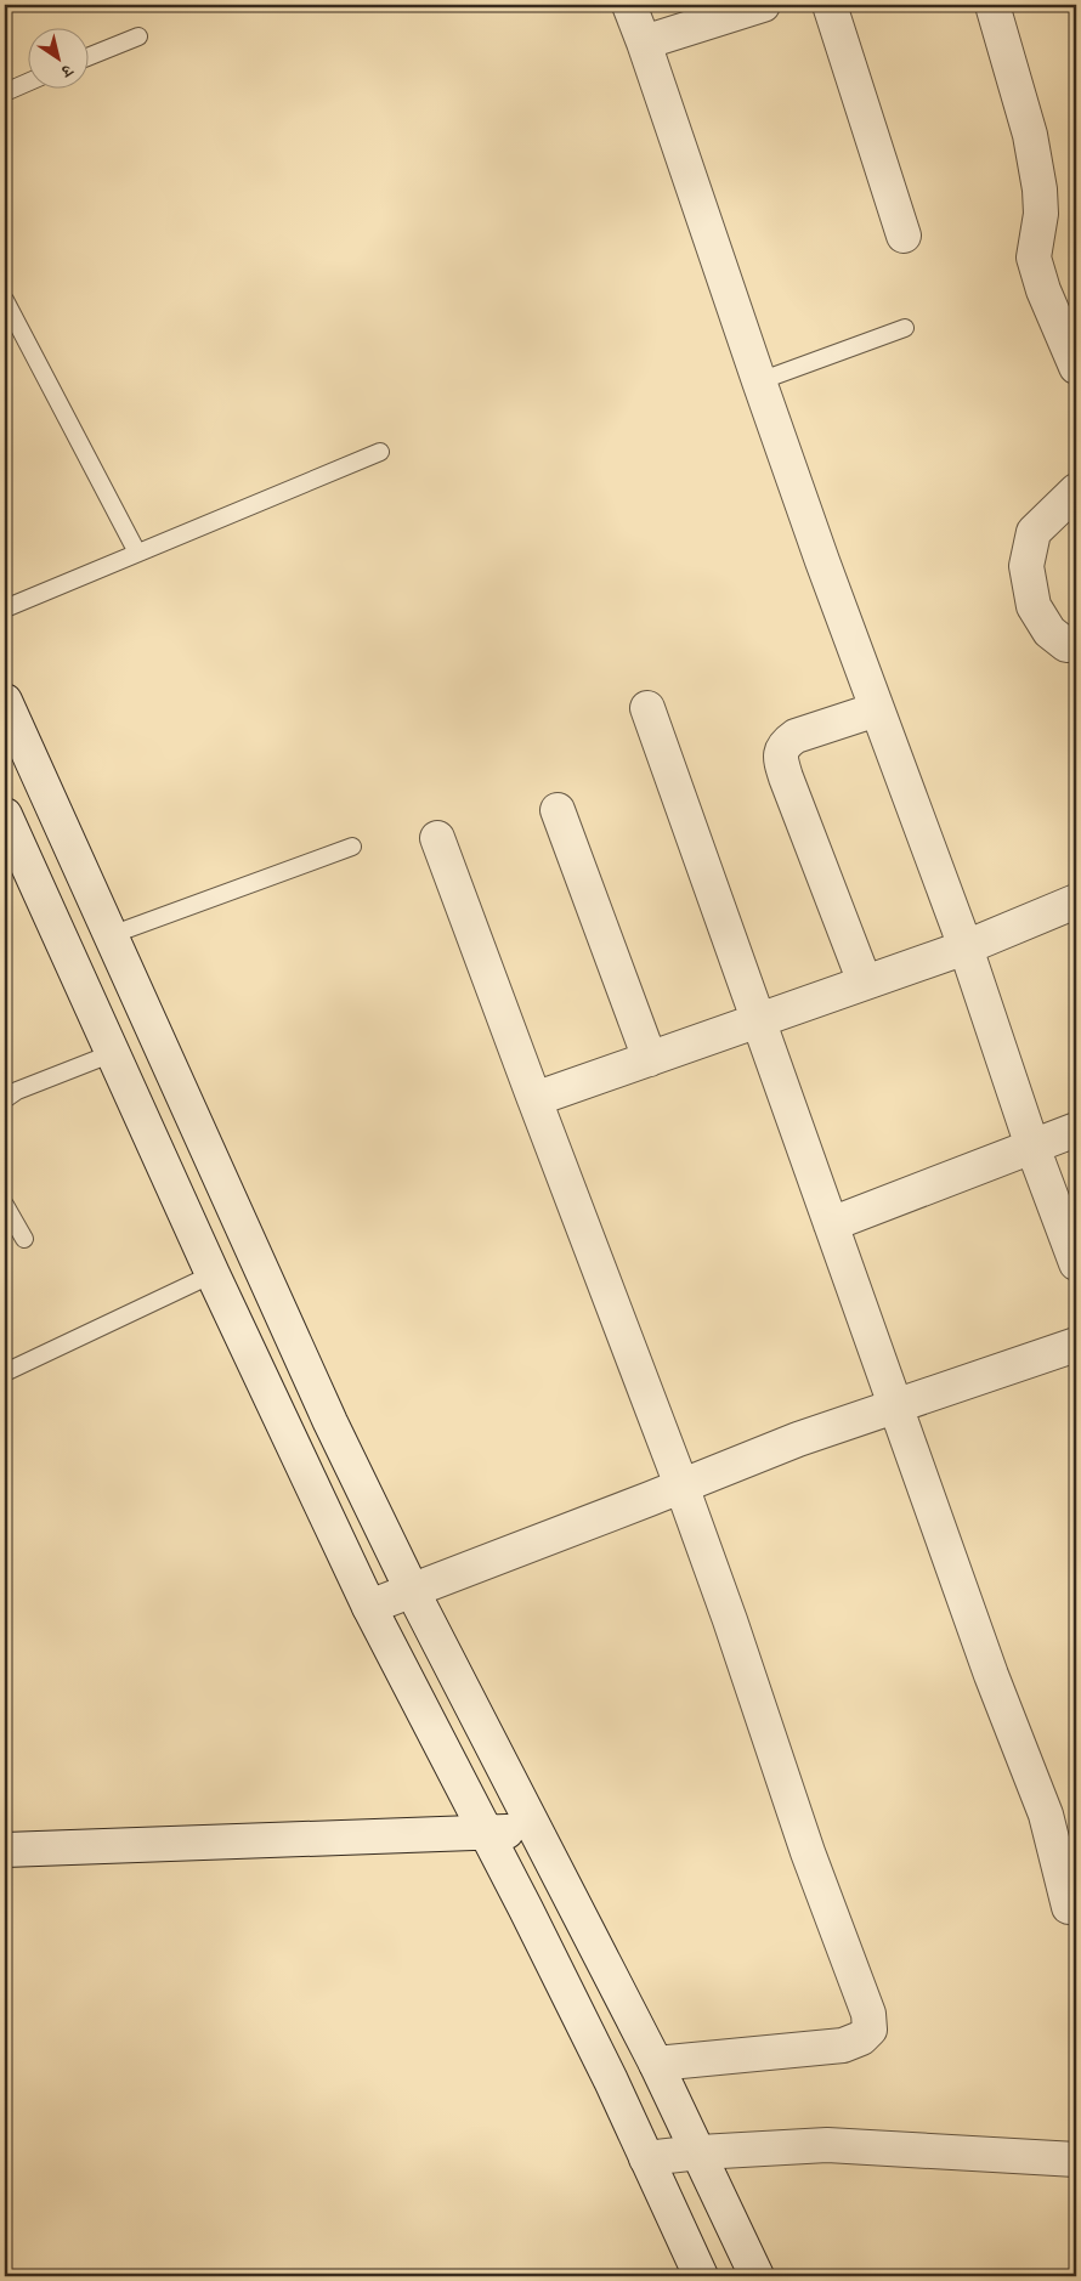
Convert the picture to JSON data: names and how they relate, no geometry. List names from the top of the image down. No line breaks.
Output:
{"north":"bottom right"}
